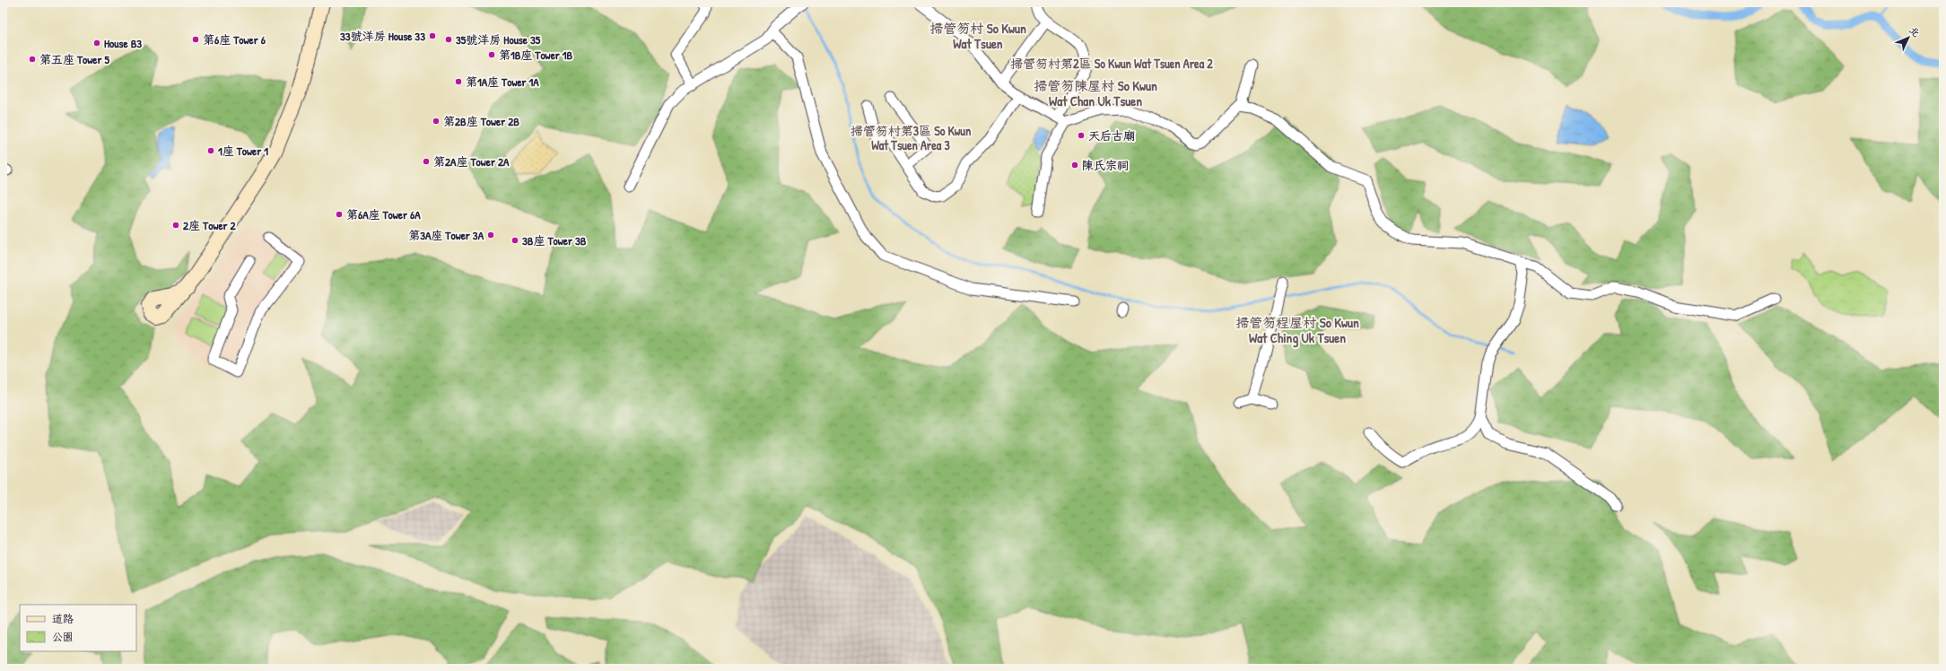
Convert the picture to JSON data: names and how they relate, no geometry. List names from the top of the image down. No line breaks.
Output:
{"districts":["掃管笏村 So Kwun Wat Tsuen","掃管笏村第2區 So Kwun Wat Tsuen Area 2","掃管笏陳屋村 So Kwun Wat Chan Uk Tsuen","掃管笏村第3區 So Kwun Wat Tsuen Area 3","掃管笏程屋村 So Kwun Wat Ching Uk Tsuen"],"places":["33號洋房 House 33","第6座 Tower 6","35號洋房 House 35","House B3","第1B座 Tower 1B","第五座 Tower 5","第1A座 Tower 1A","第2B座 Tower 2B","天后古廟","1座 Tower 1","第2A座 Tower 2A","陳氏宗祠","第6A座 Tower 6A","2座 Tower 2","第3A座 Tower 3A","3B座 Tower 3B"],"legend":["道路","公園"],"north":"top right"}
